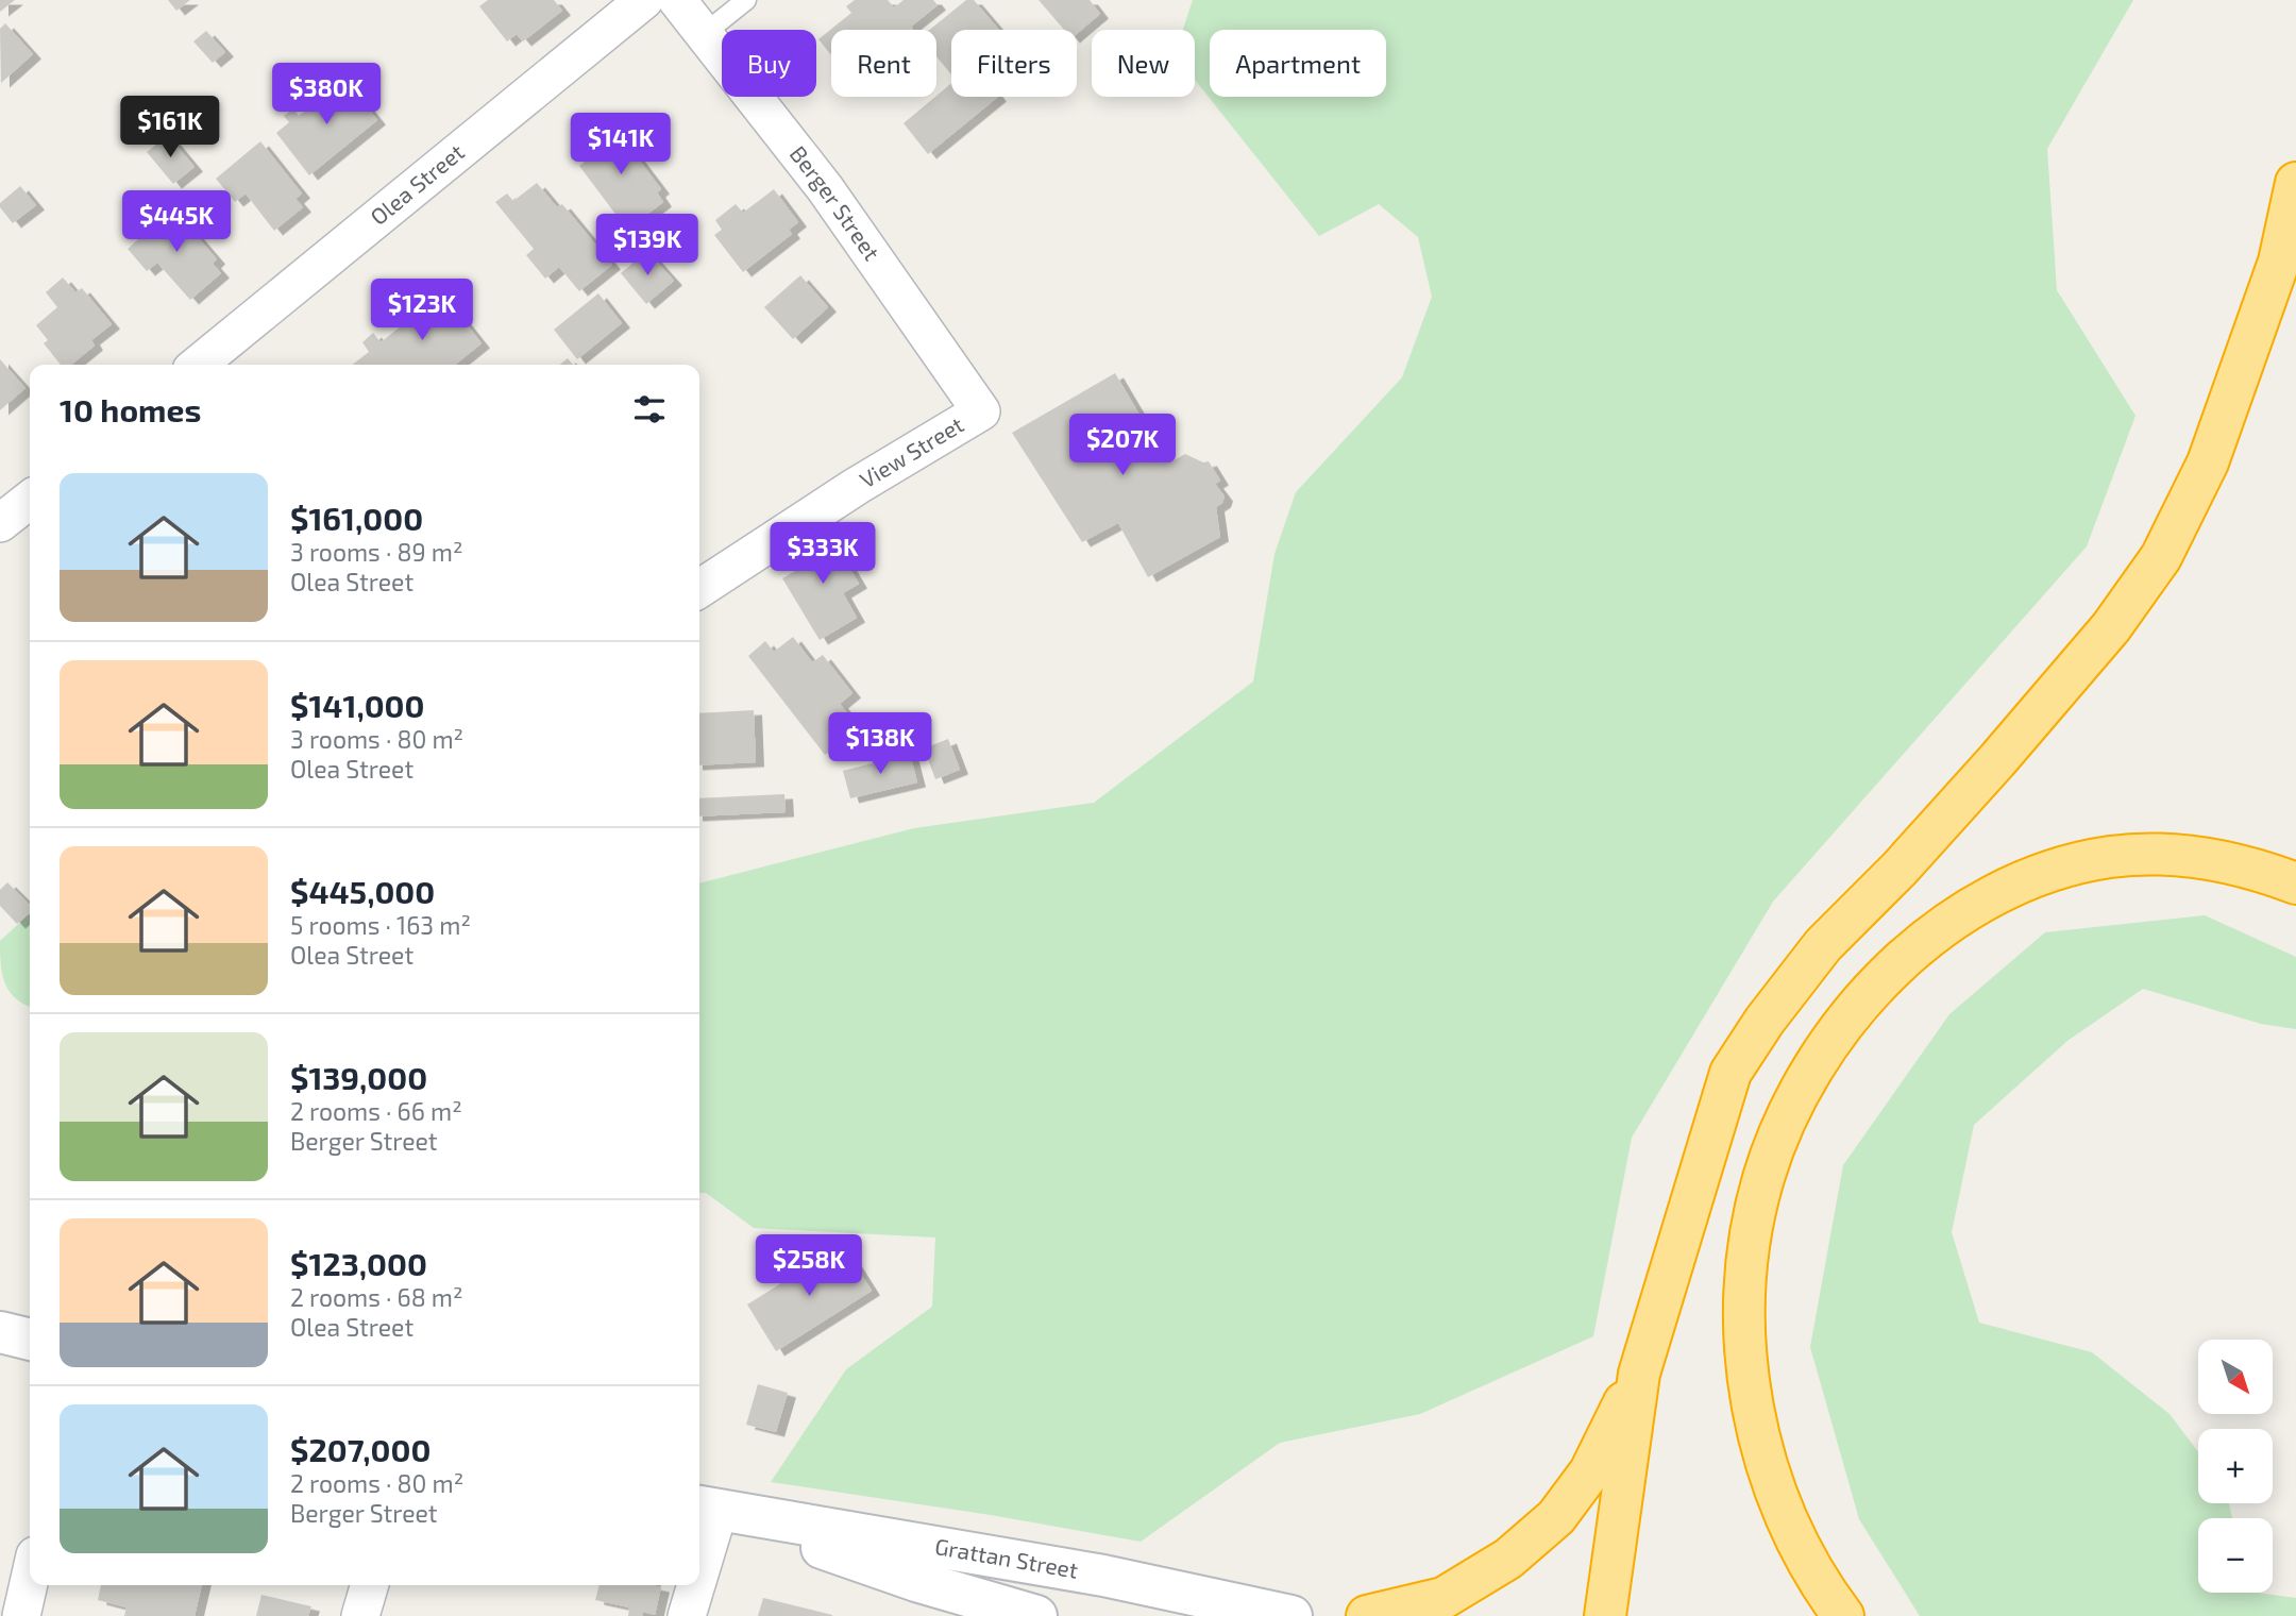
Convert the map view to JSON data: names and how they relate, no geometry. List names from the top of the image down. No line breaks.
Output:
{"streets":{"main road":["Grattan Street"],"street":["Olea Street","Berger Street","View Street"]},"crossings":[["Berger Street","View Street"]],"north":"bottom right","page":{"chip":["Buy","Rent","Filters","New","Apartment"],"price":["$380K","$161K","$141K","$445K","$139K","$123K","$207K","$333K","$138K","$258K"],"heading":"10 homes","list":[{"name":"$161,000","note":"3 rooms · 89 m² · Olea Street"},{"name":"$141,000","note":"3 rooms · 80 m² · Olea Street"},{"name":"$445,000","note":"5 rooms · 163 m² · Olea Street"},{"name":"$139,000","note":"2 rooms · 66 m² · Berger Street"},{"name":"$123,000","note":"2 rooms · 68 m² · Olea Street"},{"name":"$207,000","note":"2 rooms · 80 m² · Berger Street"}],"map_buttons":["+","−"]}}
